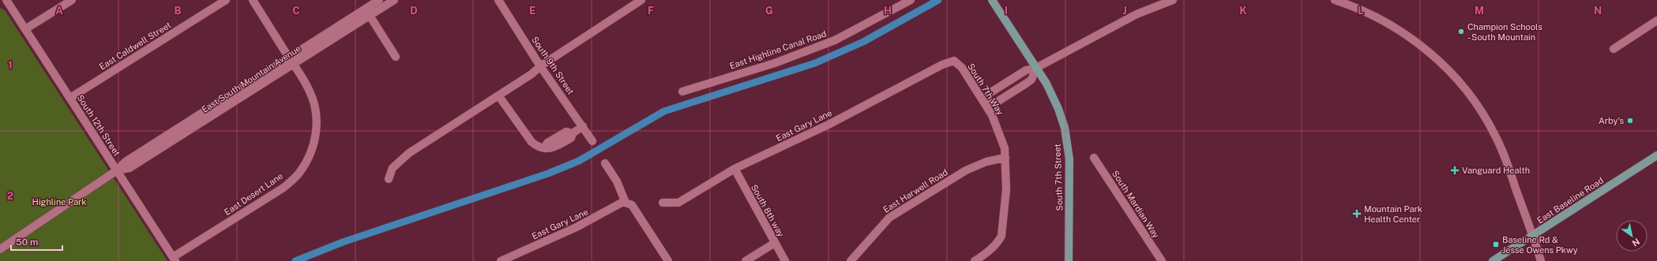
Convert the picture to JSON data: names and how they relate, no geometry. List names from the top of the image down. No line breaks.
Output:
{"streets":{"main road":["South 7th Street","East Baseline Road"],"street":["East Caldwell Street","East Highline Canal Road","South 9th Street","East South Mountain Avenue","South 7th Way","South 12th Street","East Gary Lane","East Harwell Road","East Desert Lane","South Mardian Way","South 8th way"]},"crossings":[["East Caldwell Street","South 12th Street"],["East South Mountain Avenue","South 12th Street"],["East South Mountain Avenue","East Desert Lane"],["South 7th Way","East Gary Lane"],["South 7th Way","East Harwell Road"],["South 12th Street","East Desert Lane"],["East Gary Lane","South 8th way"]],"parks":["Highline Park"],"places":{"other":["Champion Schools - South Mountain","Arby's"],"health":["Vanguard Health","Mountain Park Health Center"],"transit":["Baseline Rd & Jesse Owens Pkwy"]},"scale_bar":"50 m","north":"bottom right","grid":{"columns":["A","B","C","D","E","F","G","H","I","J","K","L","M","N"],"rows":["1","2"]}}
